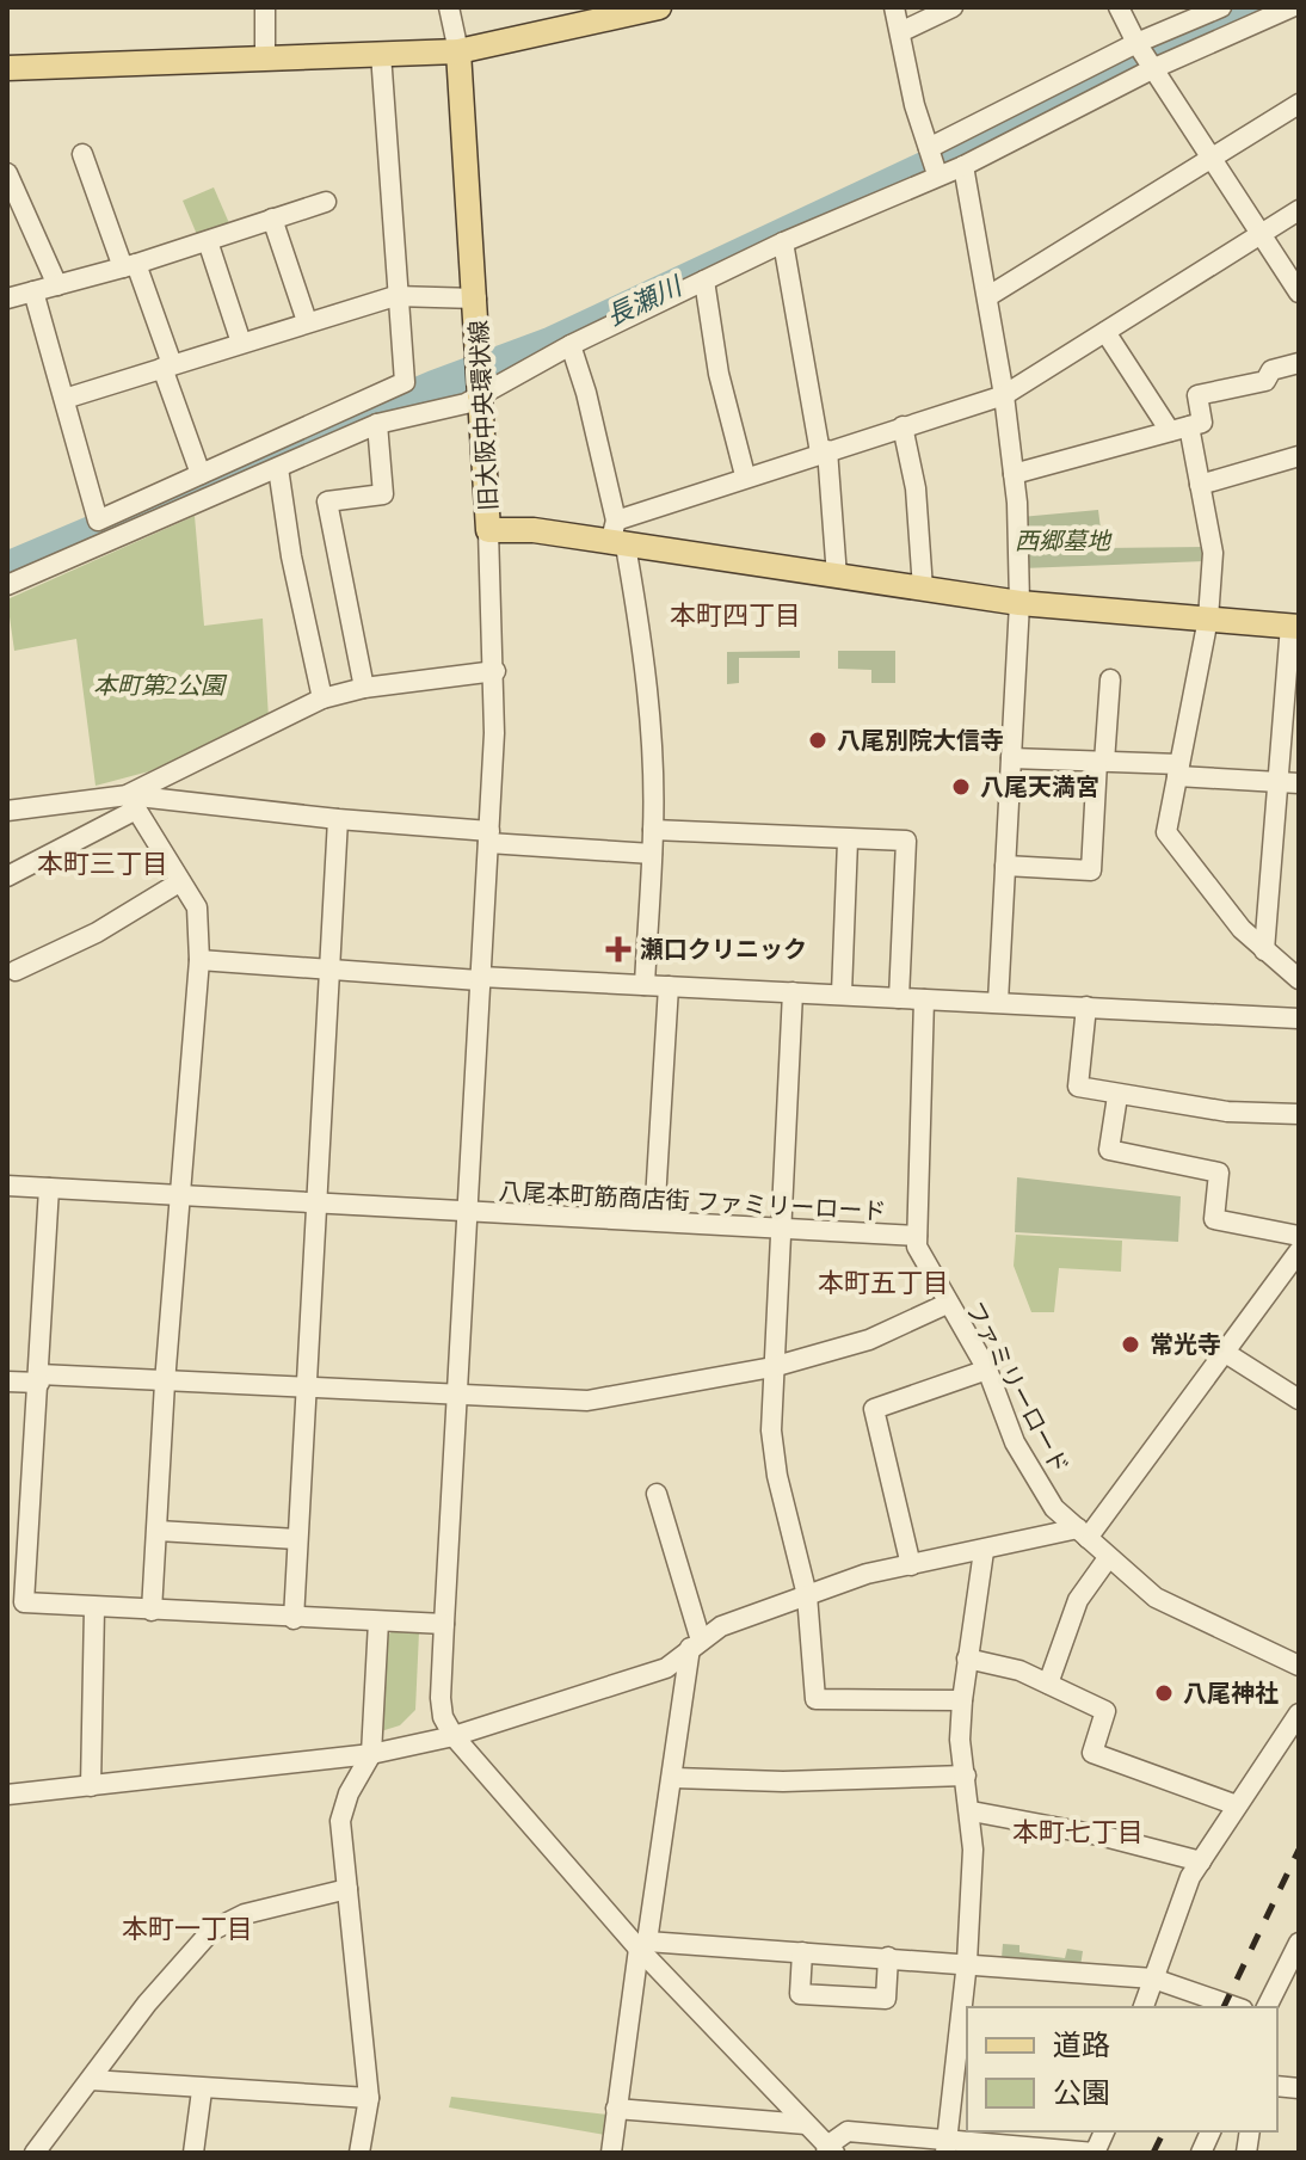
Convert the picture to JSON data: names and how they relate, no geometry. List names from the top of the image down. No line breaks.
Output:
{"streets":{"main road":["旧大阪中央環状線"],"street":["八尾本町筋商店街 ファミリーロード","ファミリーロード"]},"crossings":[["八尾本町筋商店街 ファミリーロード","ファミリーロード"]],"districts":["本町四丁目","本町三丁目","本町五丁目","本町七丁目","本町一丁目"],"water":["長瀬川"],"parks":["西郷墓地","本町第2公園"],"places":{"other":["八尾別院大信寺","八尾天満宮","常光寺","八尾神社"],"health":["瀬口クリニック"]},"legend":["道路","公園"]}
